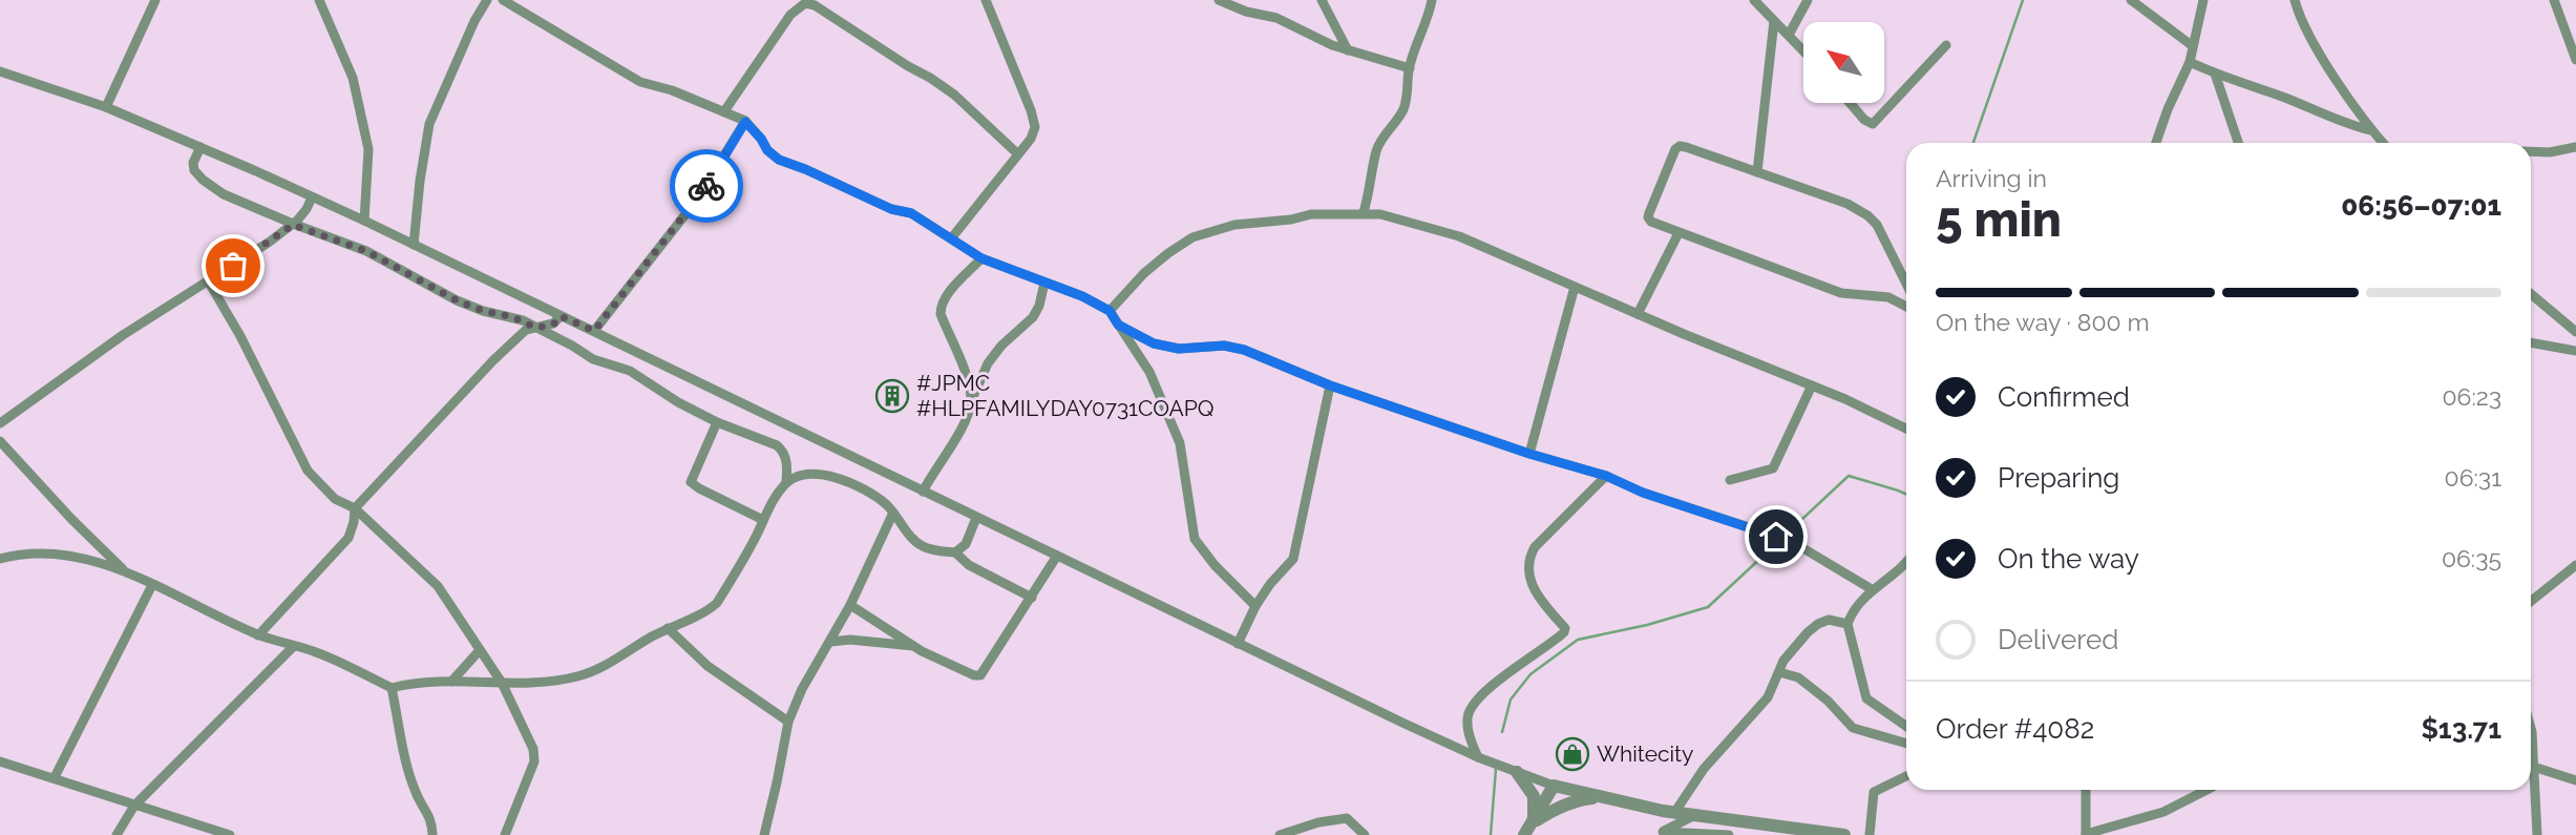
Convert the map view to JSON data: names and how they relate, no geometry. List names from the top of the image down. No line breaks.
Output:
{"places":{"building":["#JPMC #HLPFAMILYDAY0731COAPQ"],"shop":["Whitecity"]},"north":"top left","page":{"heading":["5 min","Arriving in","06:56–07:01"],"panel":["Order #4082","$13.71"],"bar":"On the way · 800 m","list":[["Confirmed","06:23"],["Preparing","06:31"],["On the way","06:35"],"Delivered"]}}
